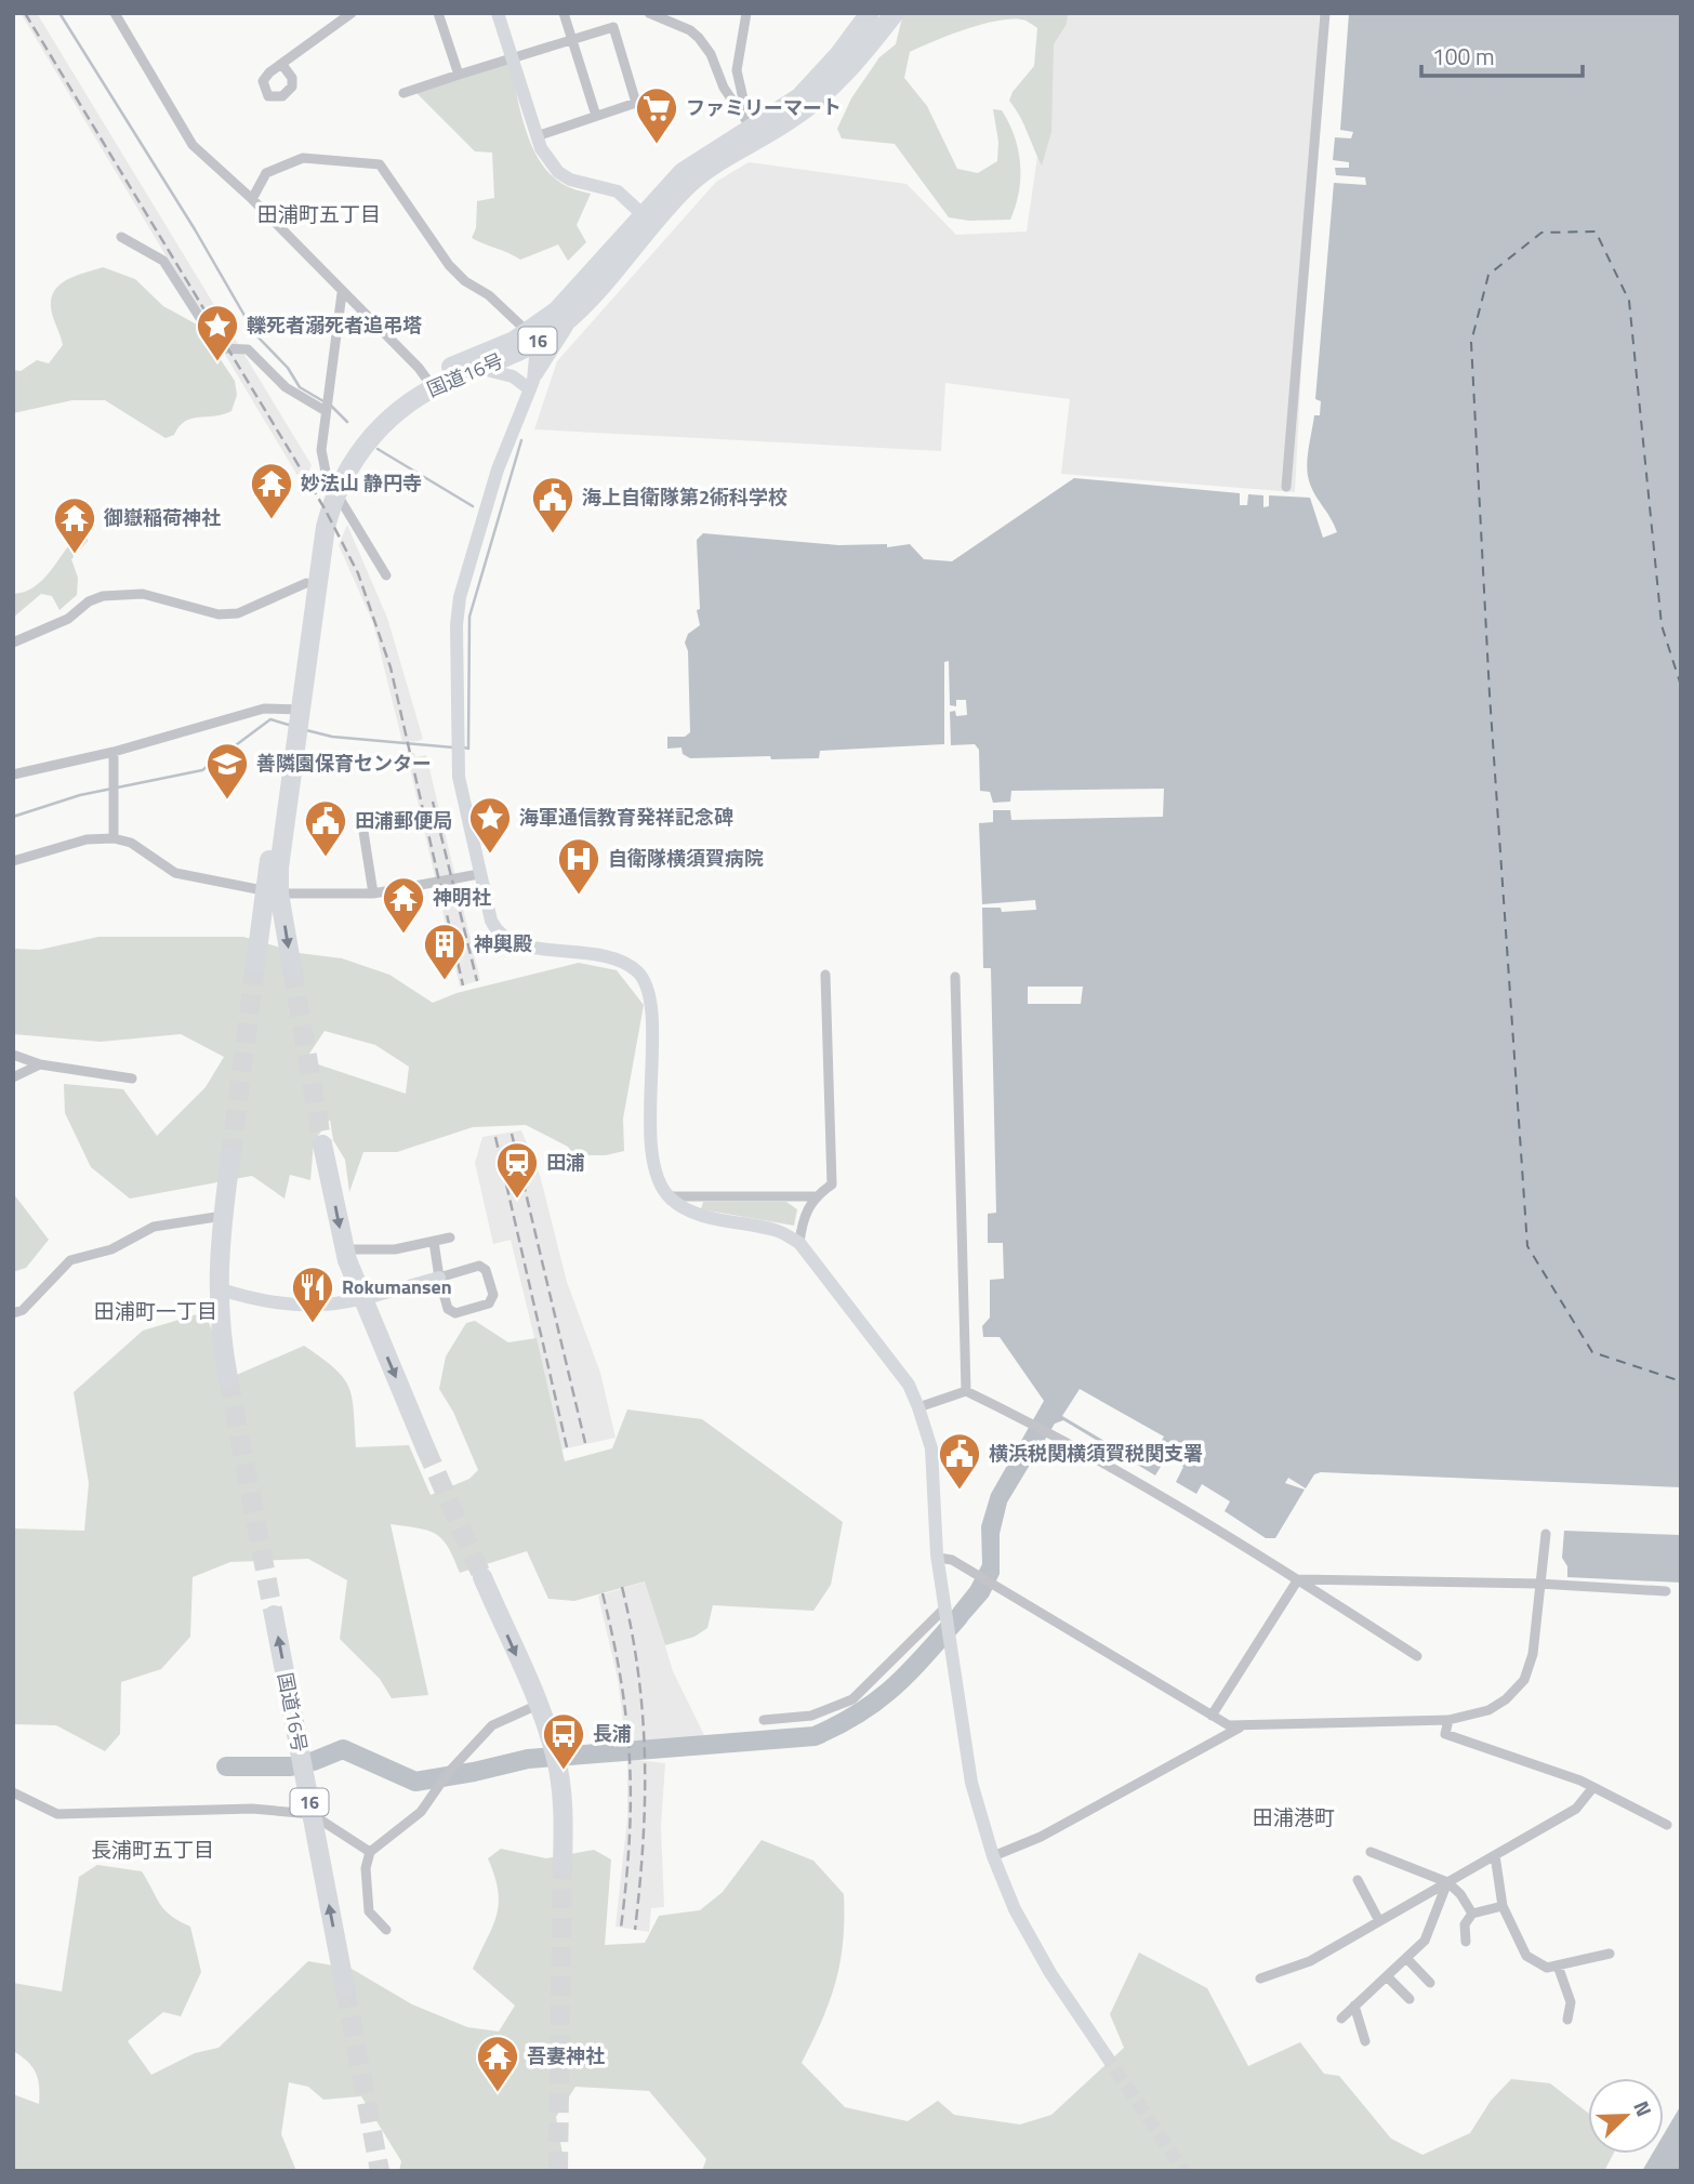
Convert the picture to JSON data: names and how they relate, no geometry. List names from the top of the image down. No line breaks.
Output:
{"streets":{"highway":["16","国道16号"]},"districts":["田浦町五丁目","田浦町一丁目","田浦港町","長浦町五丁目"],"places":{"supermarket":["ファミリーマート"],"place":["轢死者溺死者追弔塔","海軍通信教育発祥記念碑"],"temple":["妙法山 静円寺","御嶽稲荷神社","神明社","吾妻神社"],"public building":["海上自衛隊第2術科学校","田浦郵便局","横浜税関横須賀税関支署"],"school or university":["善隣園保育センター"],"hospital":["自衛隊横須賀病院"],"building":["神輿殿"],"station":["田浦"],"restaurant":["Rokumansen"],"bus stop":["長浦"]},"scale_bar":"100 m","north":"top right"}
